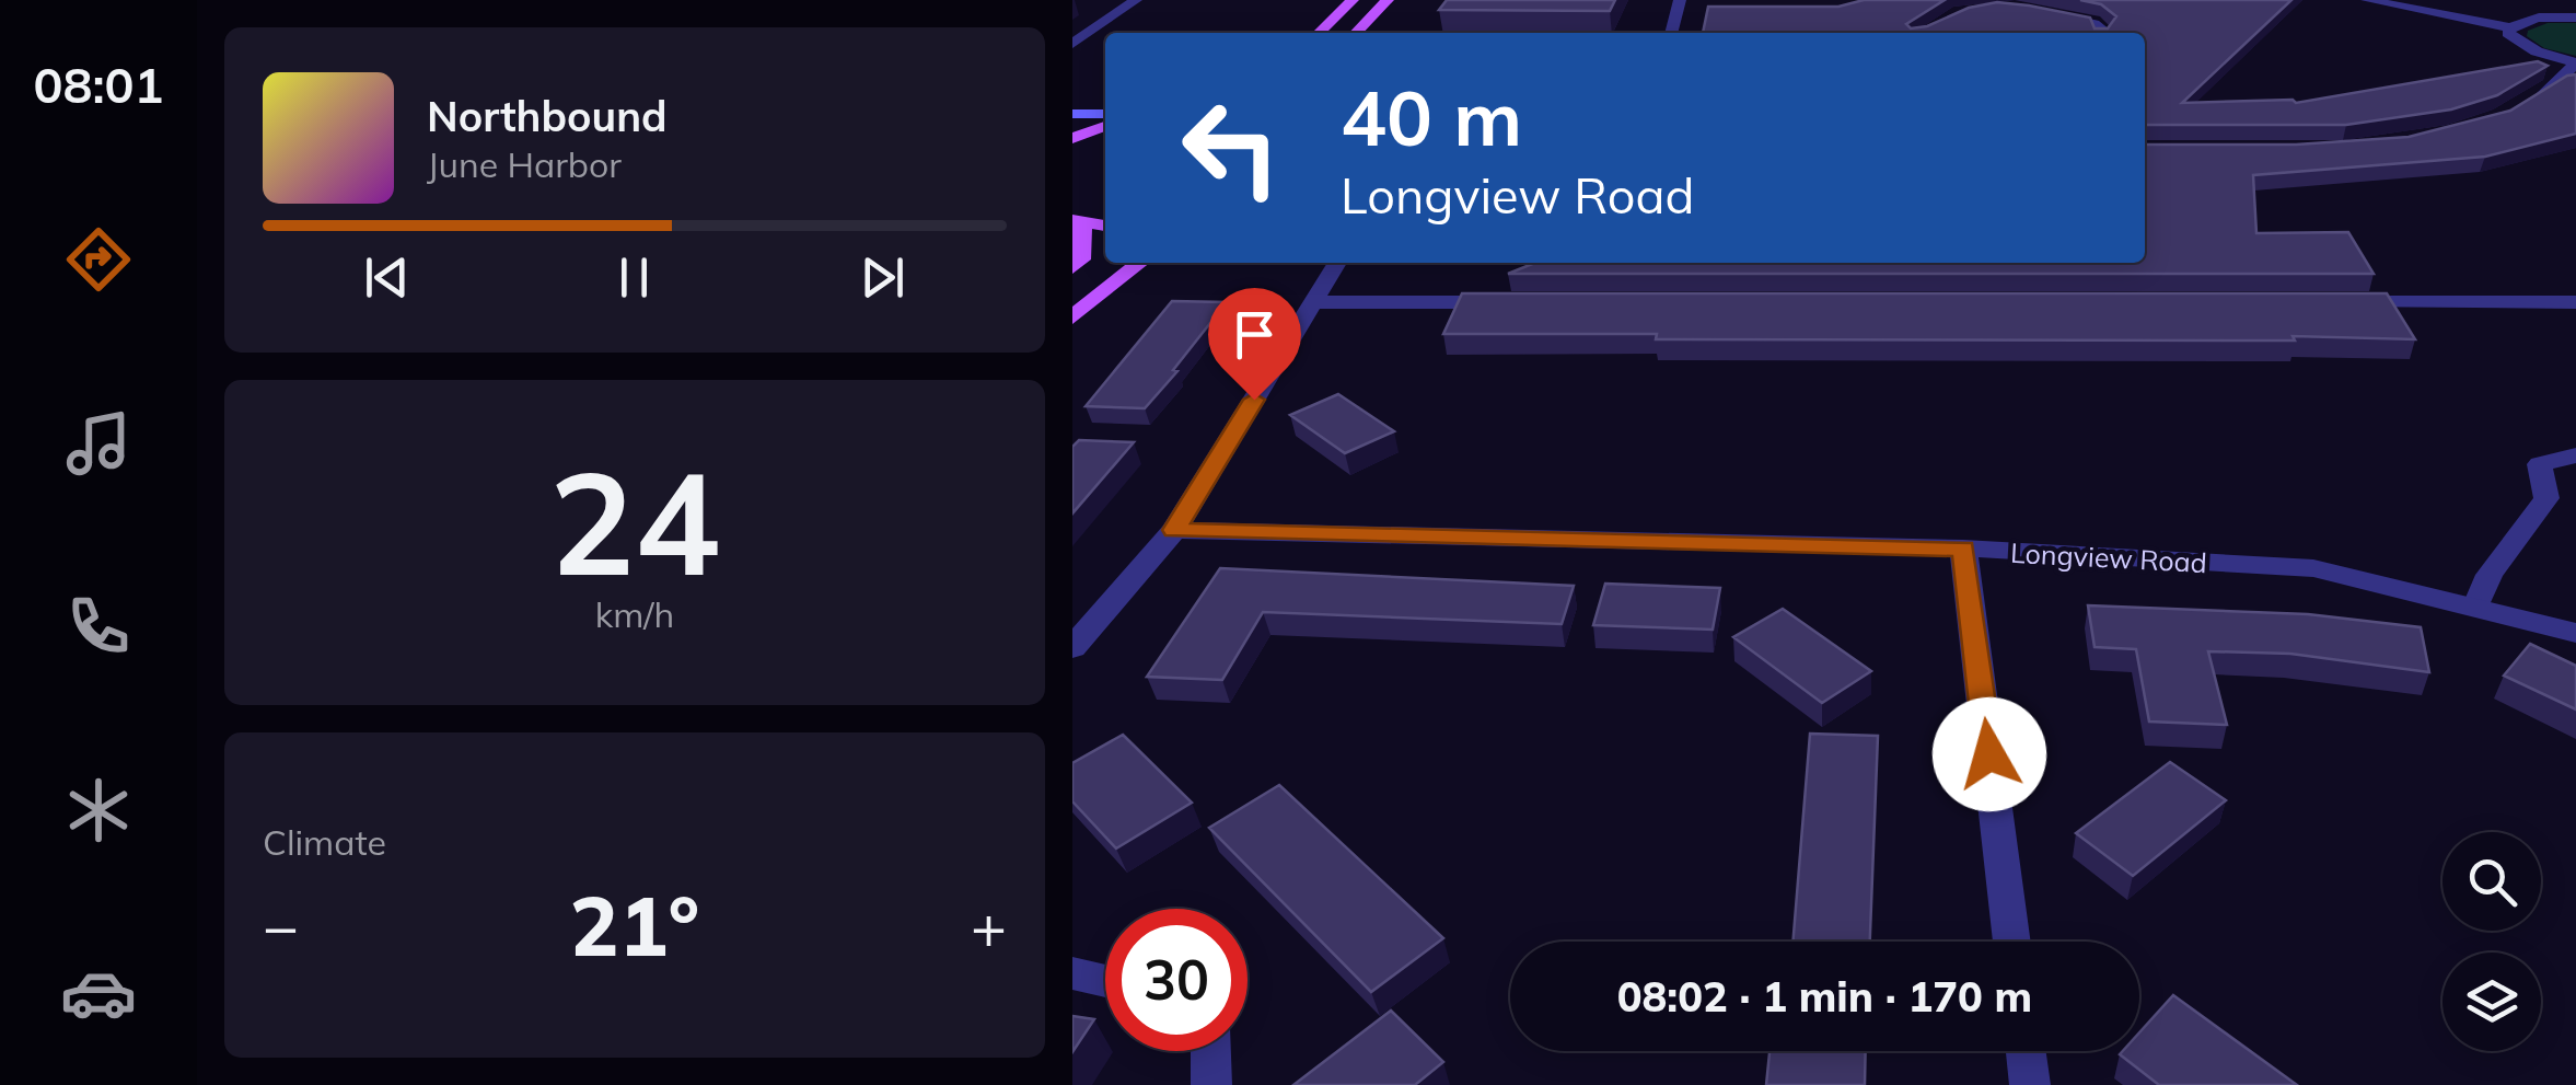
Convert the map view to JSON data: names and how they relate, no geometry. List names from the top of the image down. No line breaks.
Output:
{"streets":{"street":["Longview Road"]},"page":{"tabs":"08:01","turn":["40 m","Longview Road"],"song":["Northbound","June Harbor"],"tile":[["24","km/h"],"Climate"],"heat":["−","21°","+"],"limit":"30","trip":"08:02 · 1 min · 170 m"}}
